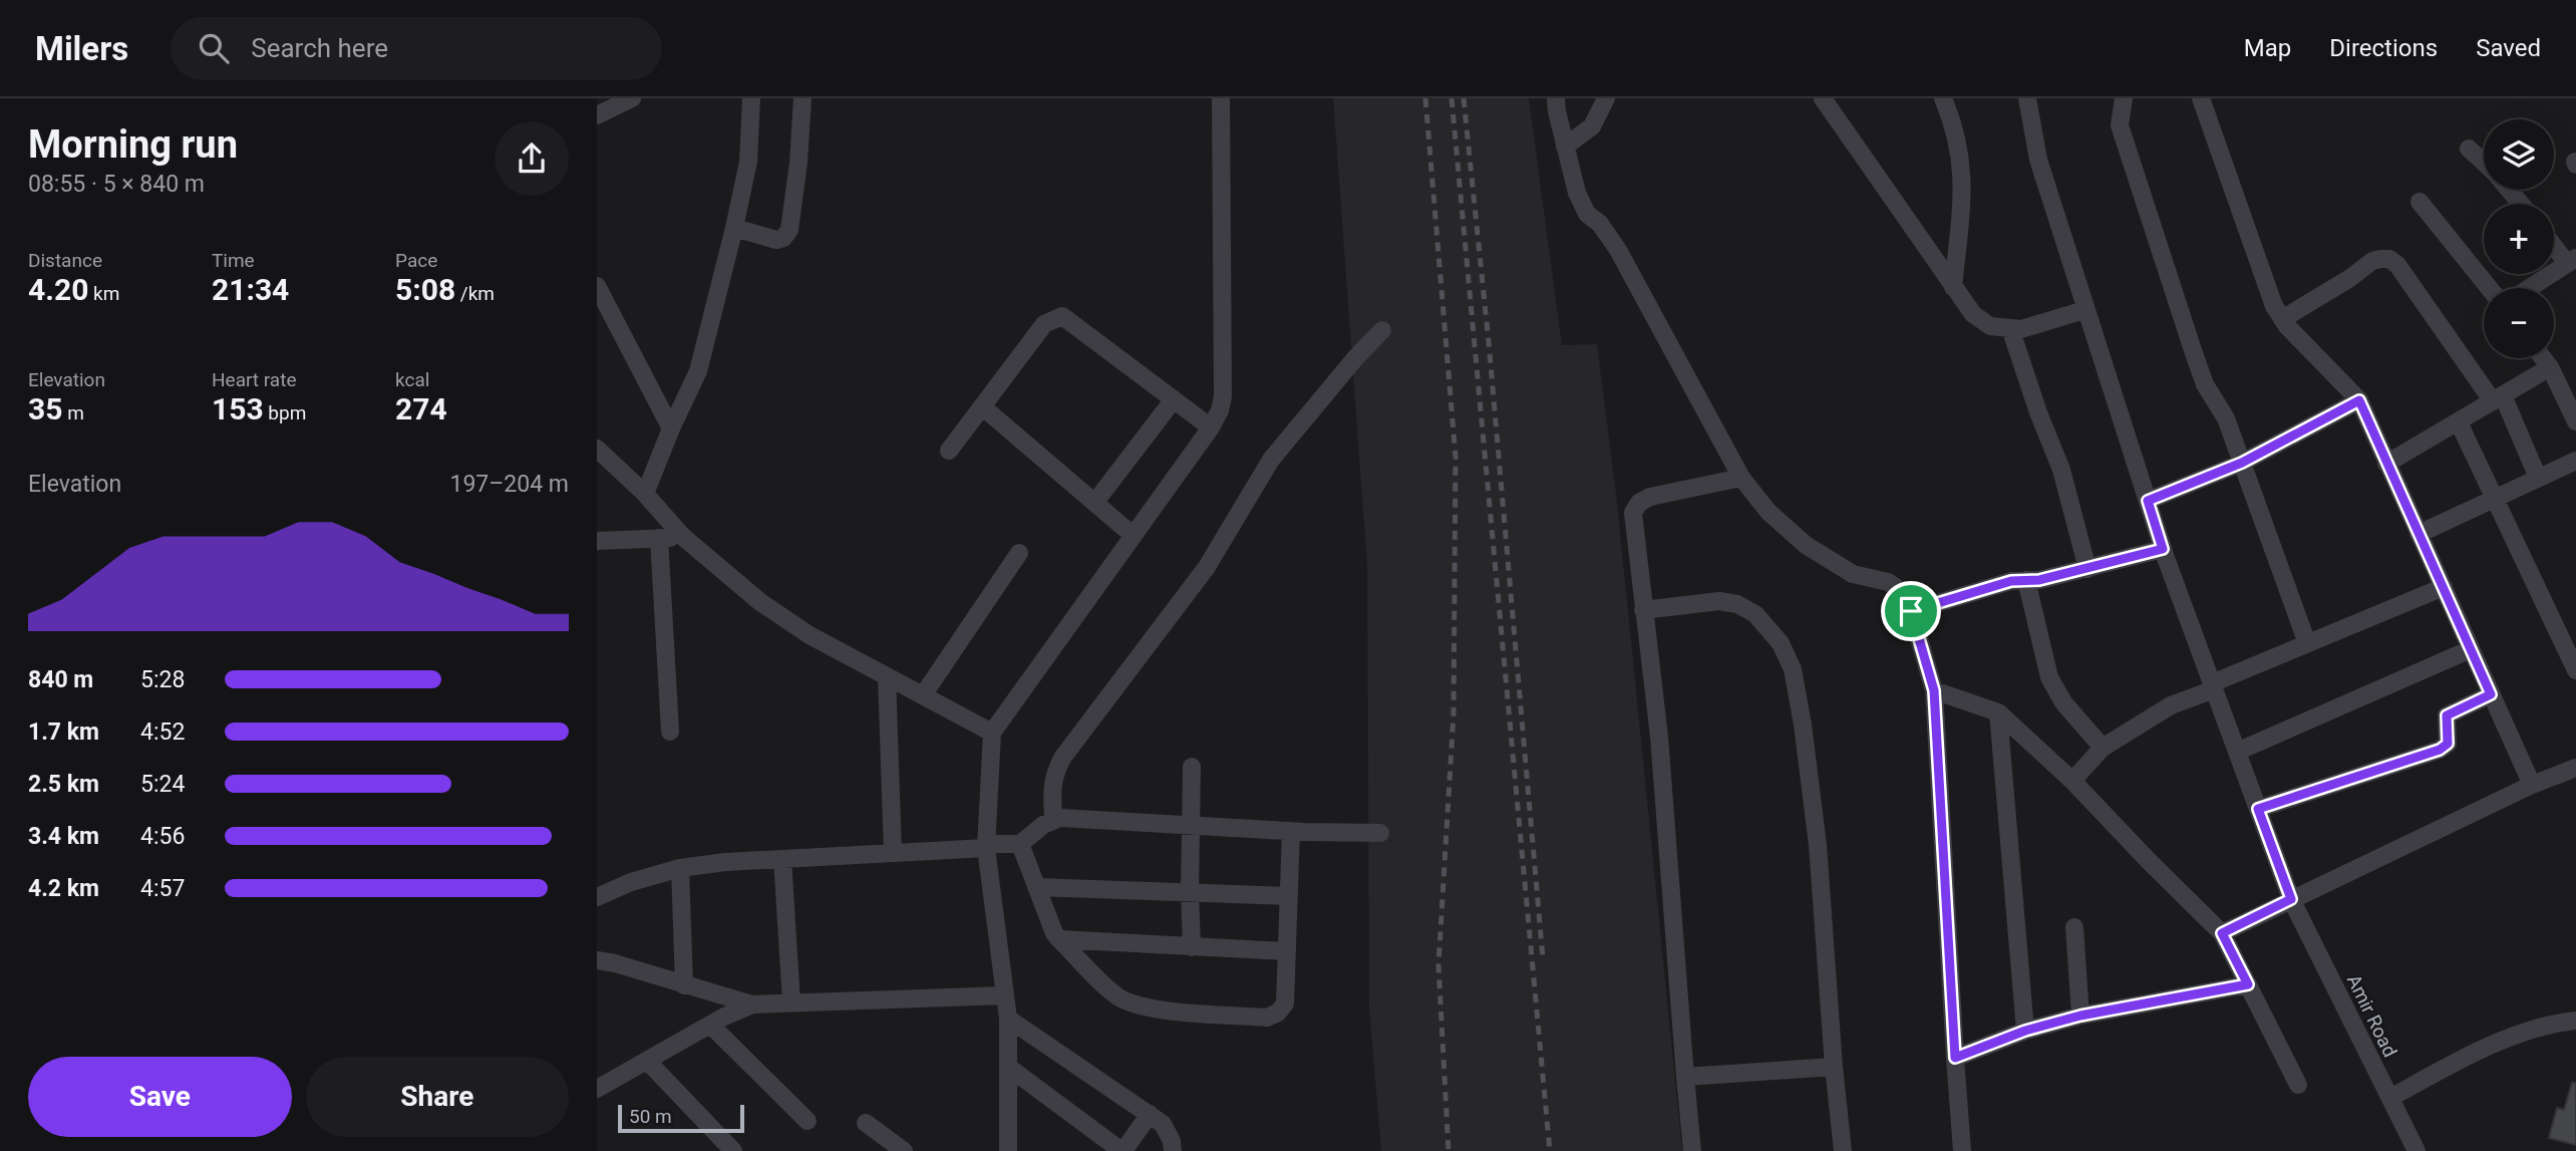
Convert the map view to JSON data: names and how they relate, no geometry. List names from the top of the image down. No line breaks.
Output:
{"streets":{"street":["Amir Road"]},"scale_bar":"50 m","page":{"header":"Milers","search":"Search here","nav":["Map","Directions","Saved"],"heading":["Morning run","08:55 · 5 × 840 m"],"map_buttons":["+","−"],"stats":[["Distance","4.20 km"],["Time","21:34"],["Pace","5:08 /km"],["Elevation","35 m"],["Heart rate","153 bpm"],["kcal","274"]],"chart":["Elevation","197–204 m"],"list":[{"name":"840 m","note":"5:28"},{"name":"1.7 km","note":"4:52"},{"name":"2.5 km","note":"5:24"},{"name":"3.4 km","note":"4:56"},{"name":"4.2 km","note":"4:57"}],"buttons":["Save","Share"],"scale":"50 m"}}
